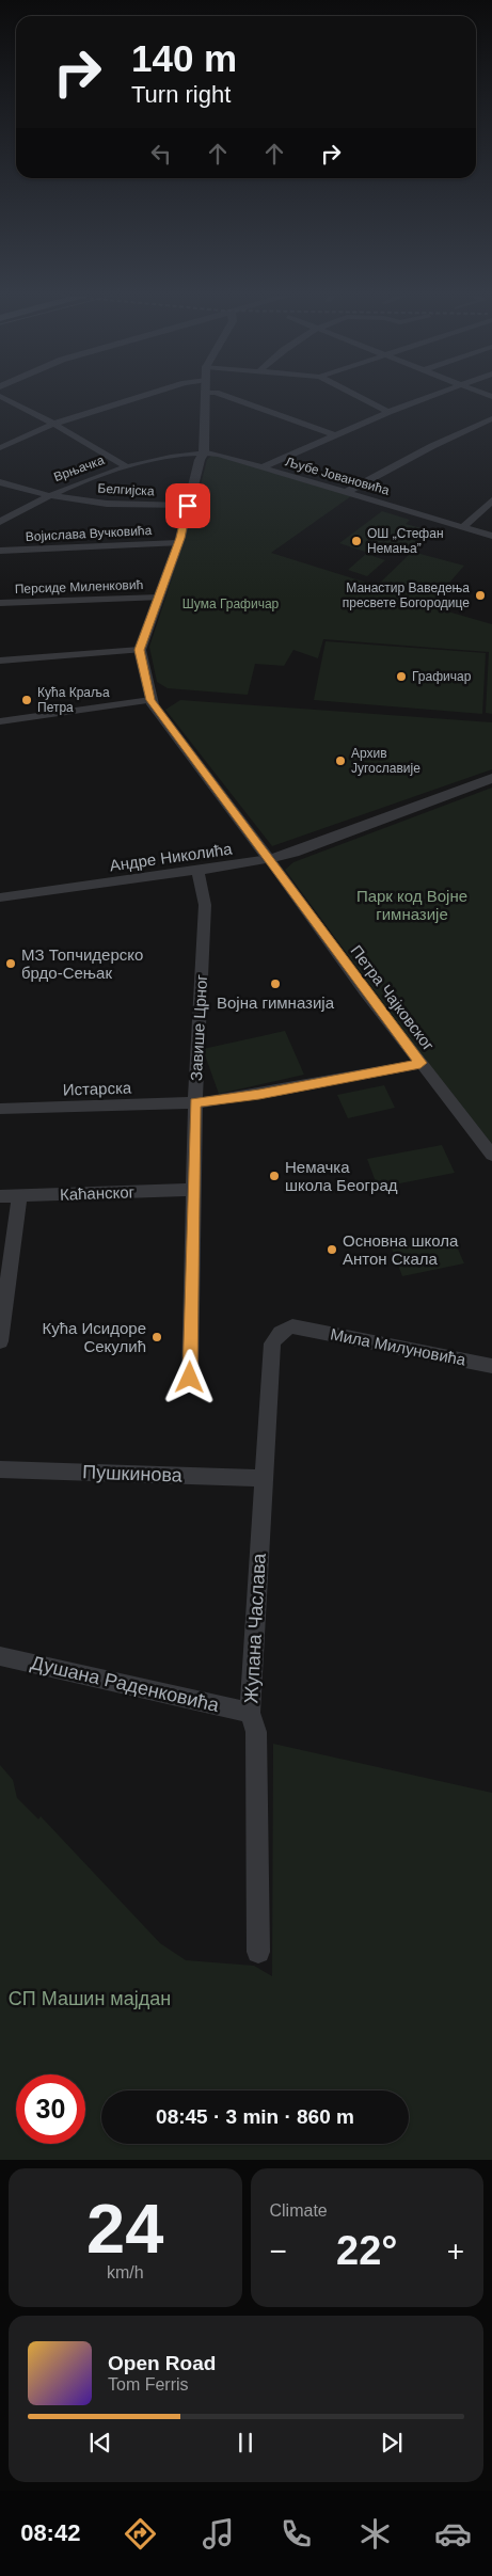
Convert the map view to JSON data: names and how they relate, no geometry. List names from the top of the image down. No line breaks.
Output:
{"streets":{"street":["Врњачка","Љубе Јовановића","Белгијска","Војислава Вучковића","Персиде Миленковић","Андре Николића","Петра Чајковског","Завише Црног","Истарска","Каћанског","Мила Милуновића","Пушкинова","Жупана Часлава","Душана Раденковића"]},"crossings":[["Врњачка","Љубе Јовановића"],["Врњачка","Белгијска"],["Андре Николића","Петра Чајковског"],["Андре Николића","Завише Црног"],["Петра Чајковског","Истарска"],["Завише Црног","Истарска"],["Завише Црног","Каћанског"],["Мила Милуновића","Жупана Часлава"],["Пушкинова","Жупана Часлава"],["Жупана Часлава","Душана Раденковића"]],"parks":["Шума Графичар","Парк код Војне гимназије","СП Машин мајдан"],"places":["ОШ „Стефан Немања”","Манастир Ваведења пресвете Богородице","Графичар","Кућа Краља Петра","Архив Југославије","МЗ Топчидерско брдо-Сењак","Војна гимназија","Немачка школа Београд","Основна школа Антон Скала","Кућа Исидоре Секулић"],"page":{"turn":["140 m","Turn right"],"limit":"30","trip":"08:45 · 3 min · 860 m","tile":[["24","km/h"],"Climate"],"heat":["−","22°","+"],"song":["Open Road","Tom Ferris"],"tabs":"08:42"}}
